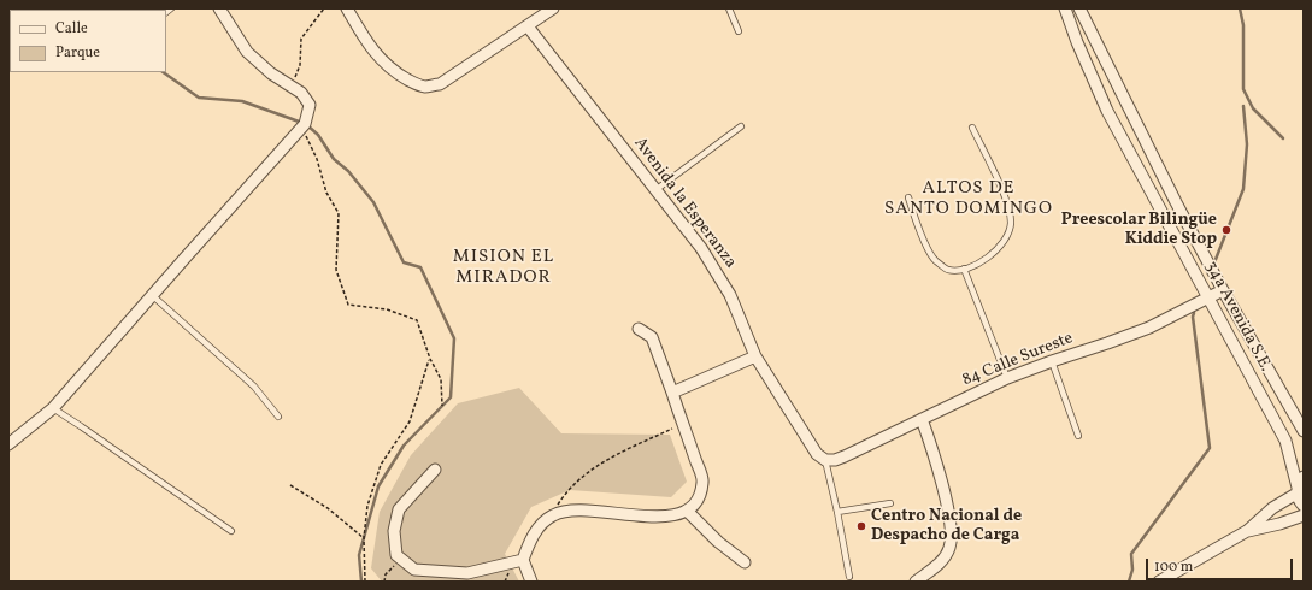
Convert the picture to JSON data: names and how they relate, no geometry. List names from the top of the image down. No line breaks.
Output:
{"streets":{"street":["Avenida la Esperanza","34a Avenida S.E.","84 Calle Sureste"]},"crossings":[["Avenida la Esperanza","84 Calle Sureste"],["34a Avenida S.E.","84 Calle Sureste"]],"districts":["ALTOS DE SANTO DOMINGO","MISION EL MIRADOR"],"places":["Preescolar Bilingüe Kiddie Stop","Centro Nacional de Despacho de Carga"],"legend":["Calle","Parque"],"scale_bar":"100 m"}
